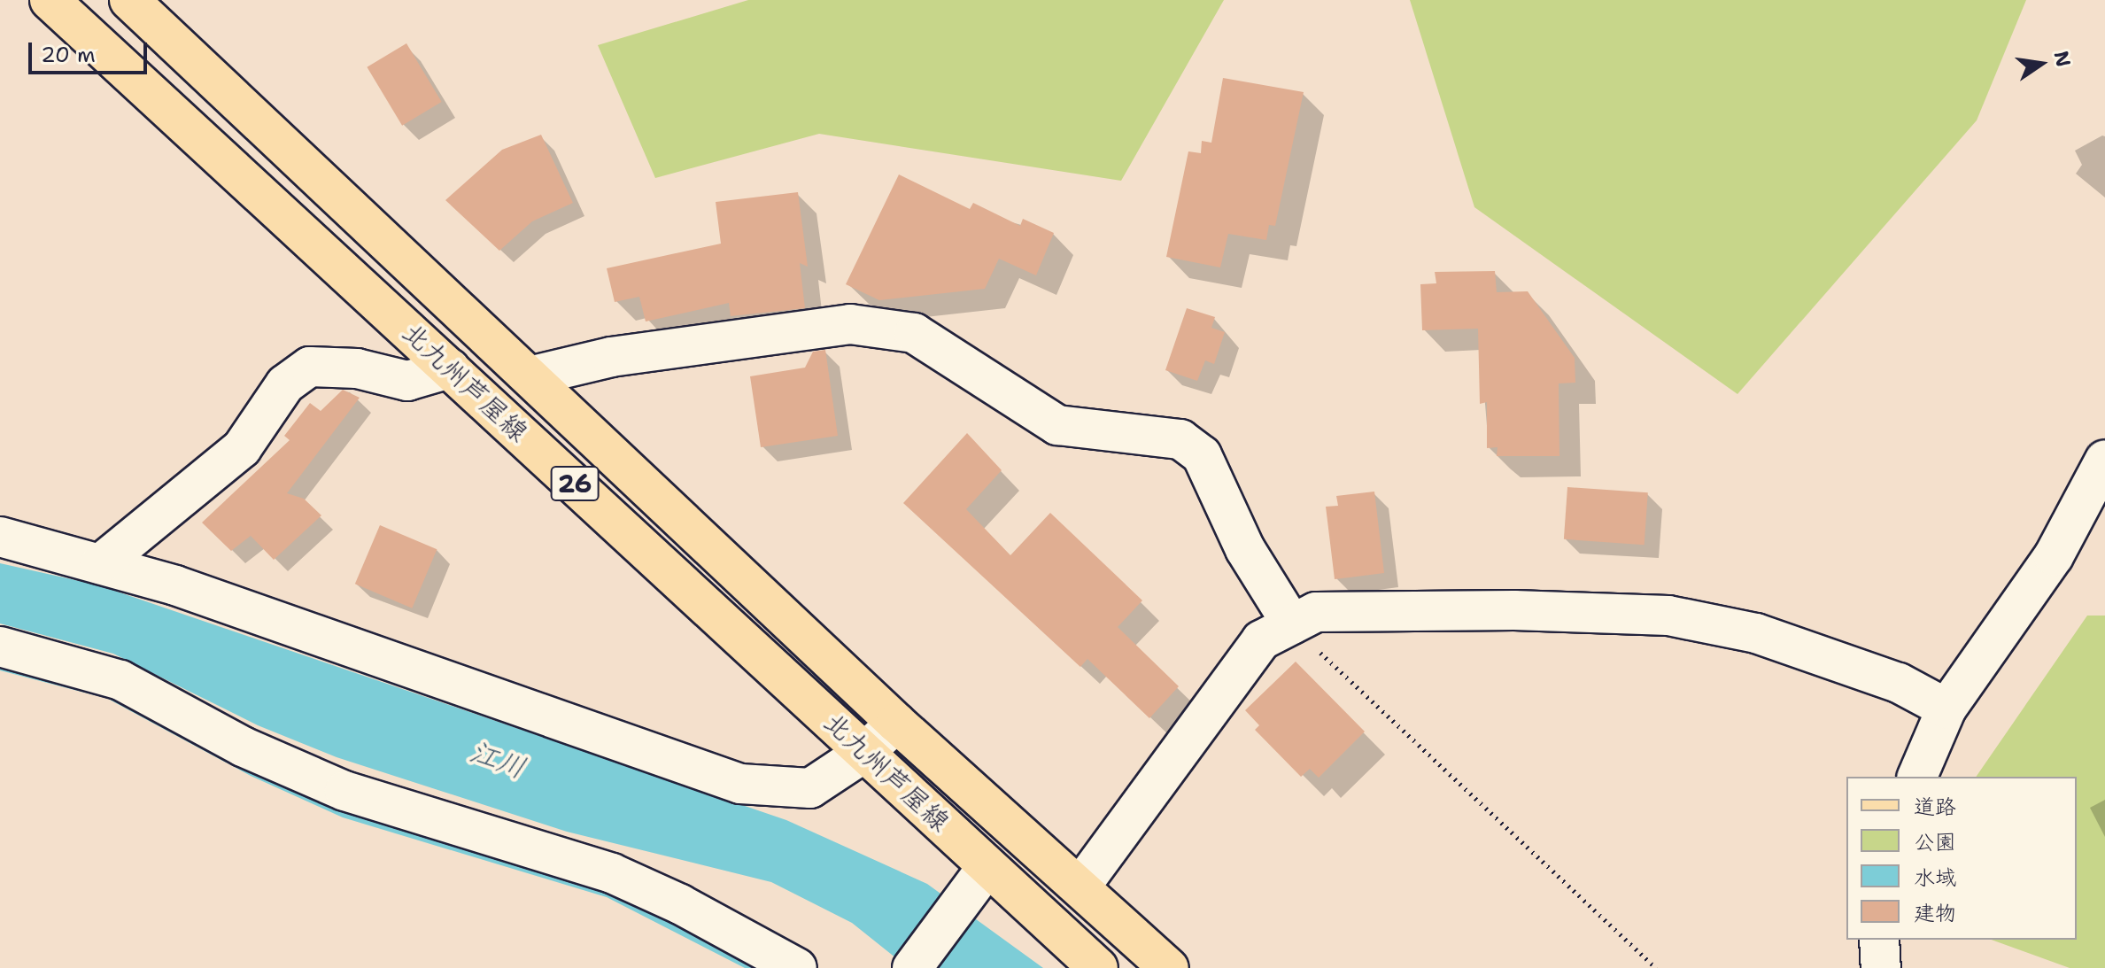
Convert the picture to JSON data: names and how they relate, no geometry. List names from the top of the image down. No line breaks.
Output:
{"streets":{"main road":["北九州芦屋線","26"]},"water":["江川"],"legend":["道路","公園","水域","建物"],"scale_bar":"20 m","north":"right"}
